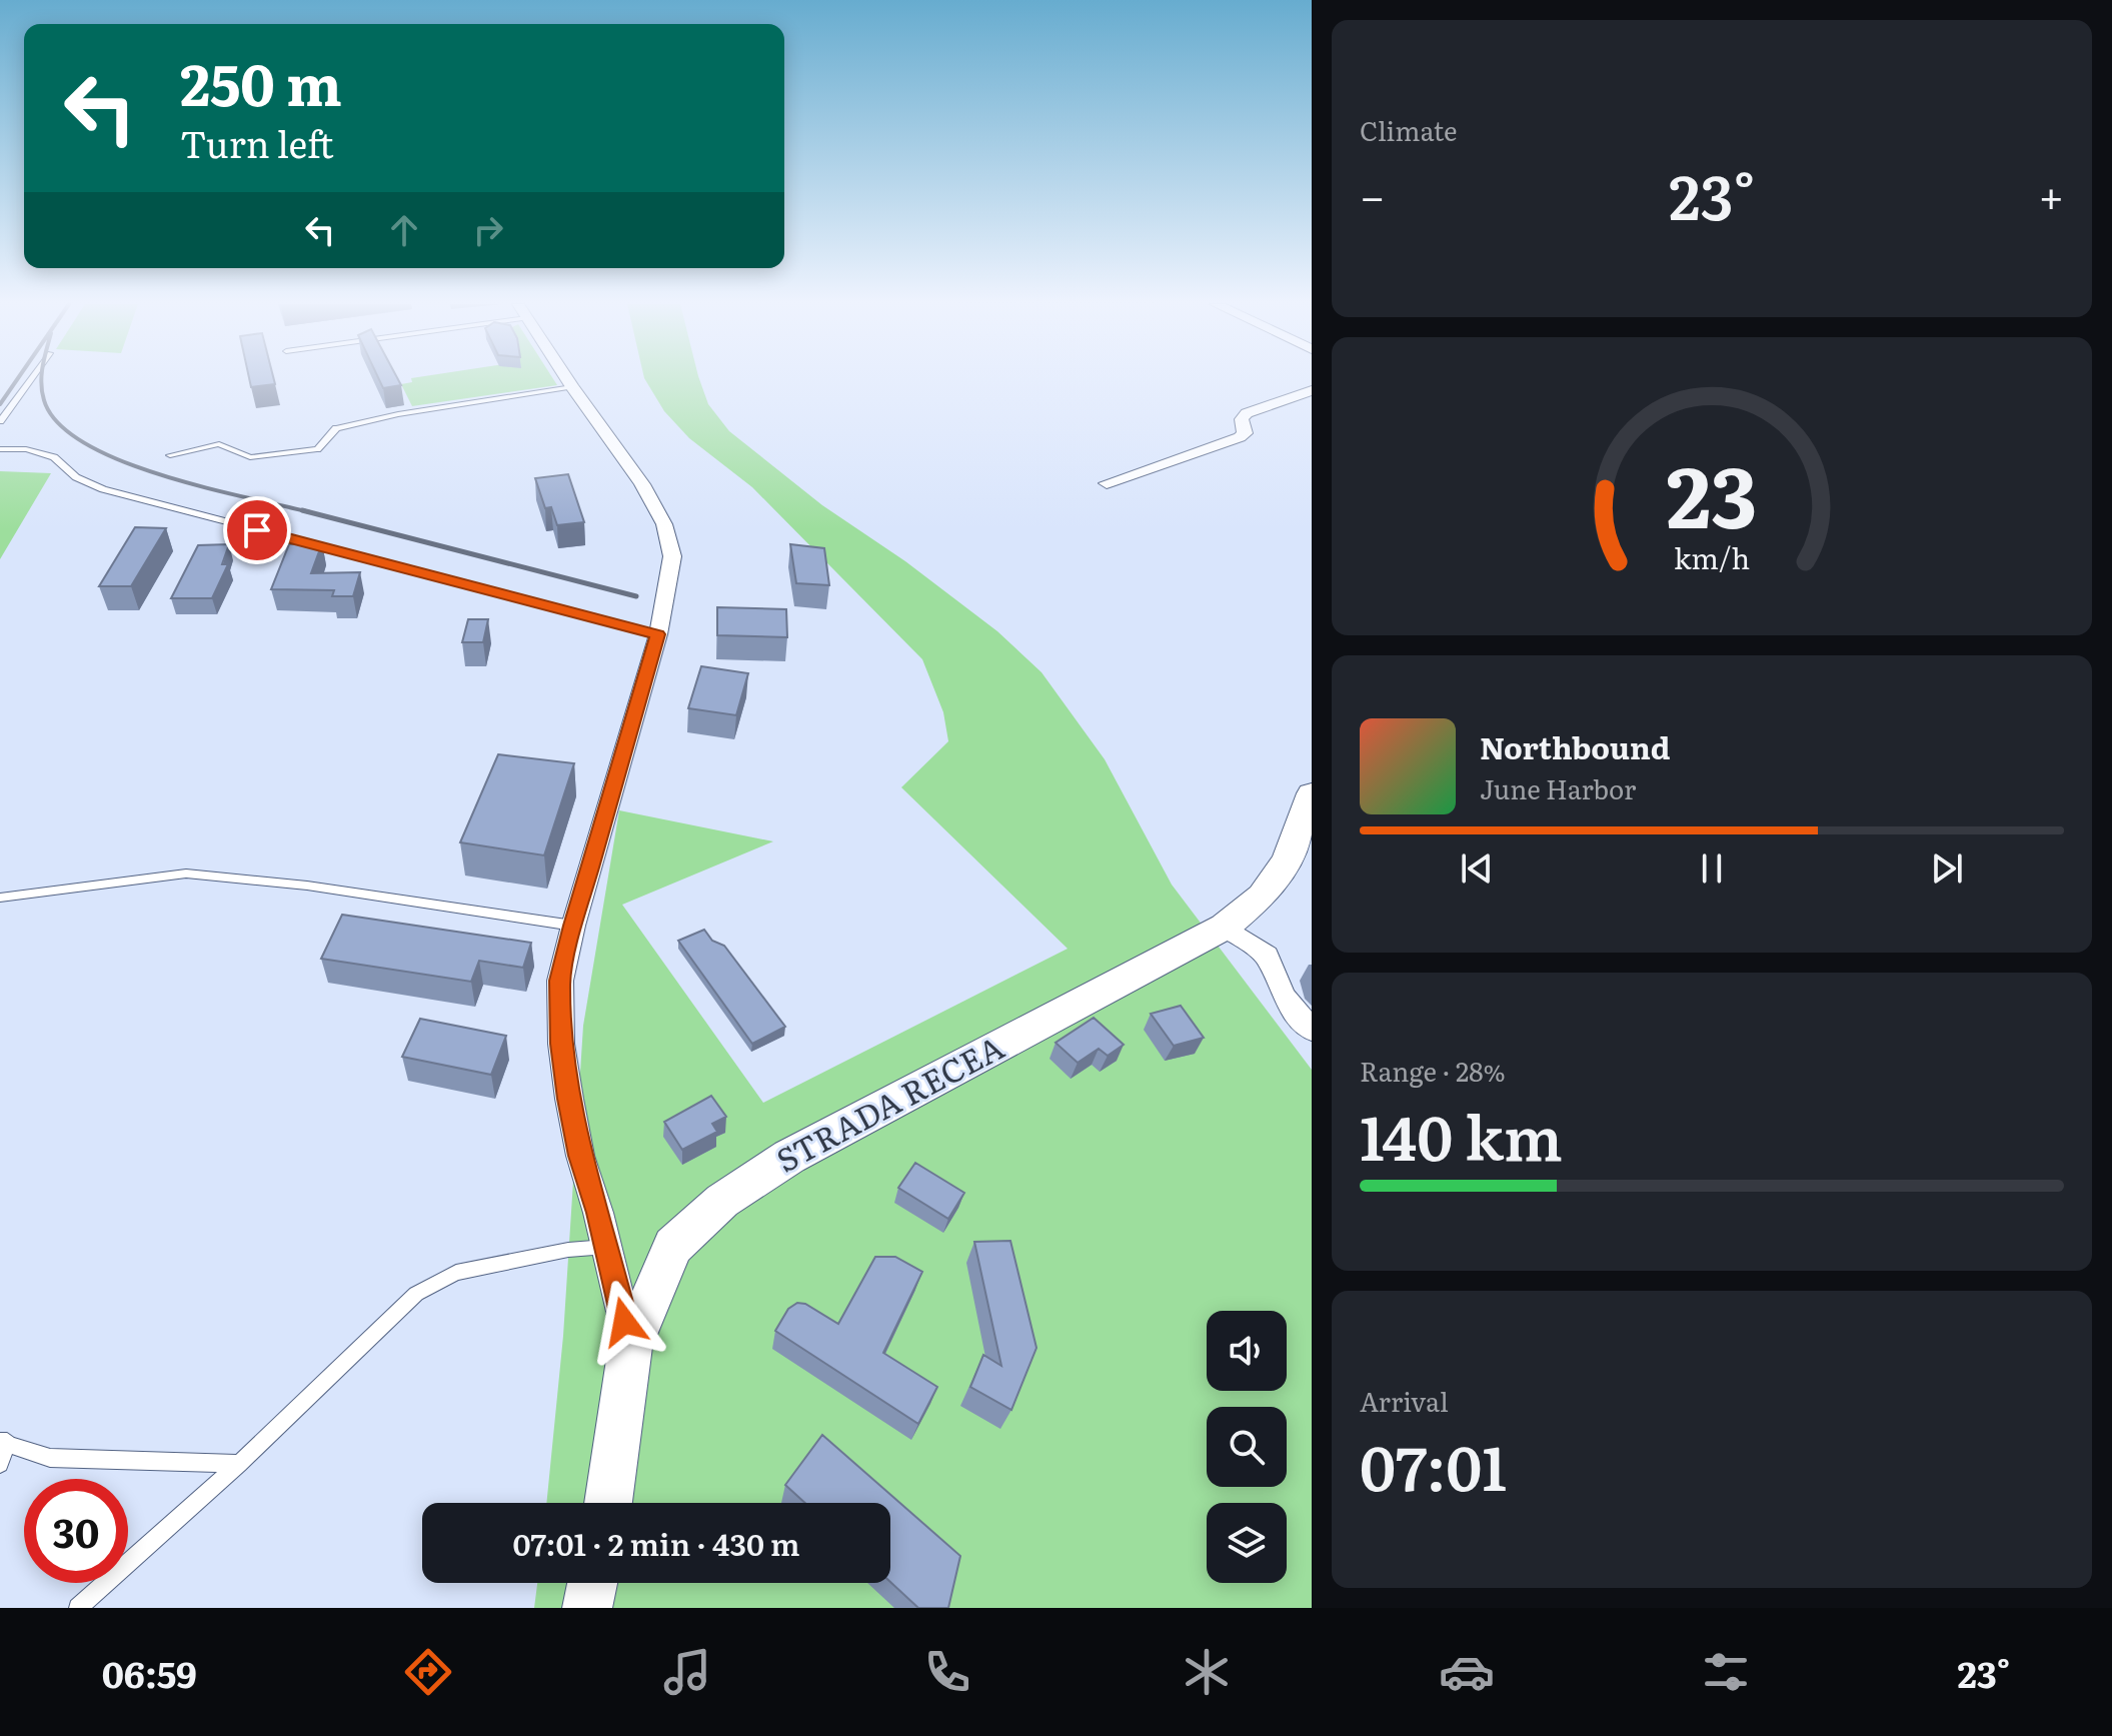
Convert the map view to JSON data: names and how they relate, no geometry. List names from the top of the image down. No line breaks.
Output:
{"streets":{"main road":["STRADA RECEA"]},"page":{"tile":["Climate",["Range · 28%","140 km"],["Arrival","07:01"]],"turn":["250 m","Turn left"],"heat":["−","23°","+"],"song":["Northbound","June Harbor"],"limit":"30","trip":"07:01 · 2 min · 430 m","tabs":["06:59","23°"],"gauge":["23","km/h"]}}
